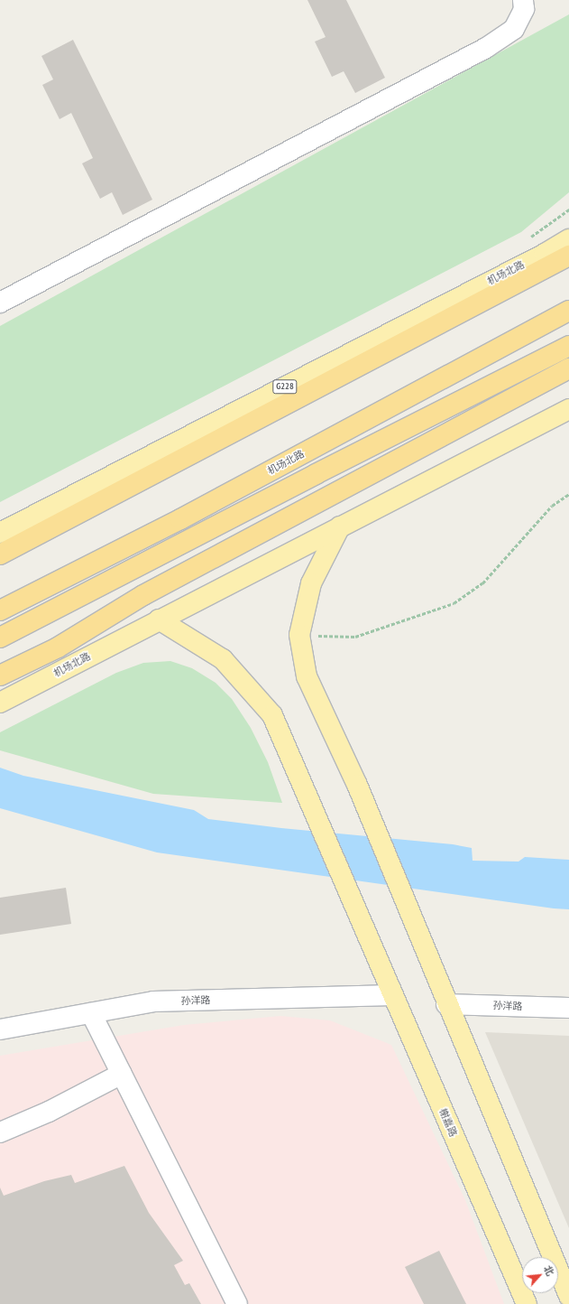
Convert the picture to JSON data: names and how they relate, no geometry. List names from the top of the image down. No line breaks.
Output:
{"streets":{"highway":["机场北路"],"main road":["G228","榭嘉路"],"street":["孙洋路"]},"crossings":[["机场北路","榭嘉路"],["孙洋路","榭嘉路"]],"north":"top right"}
